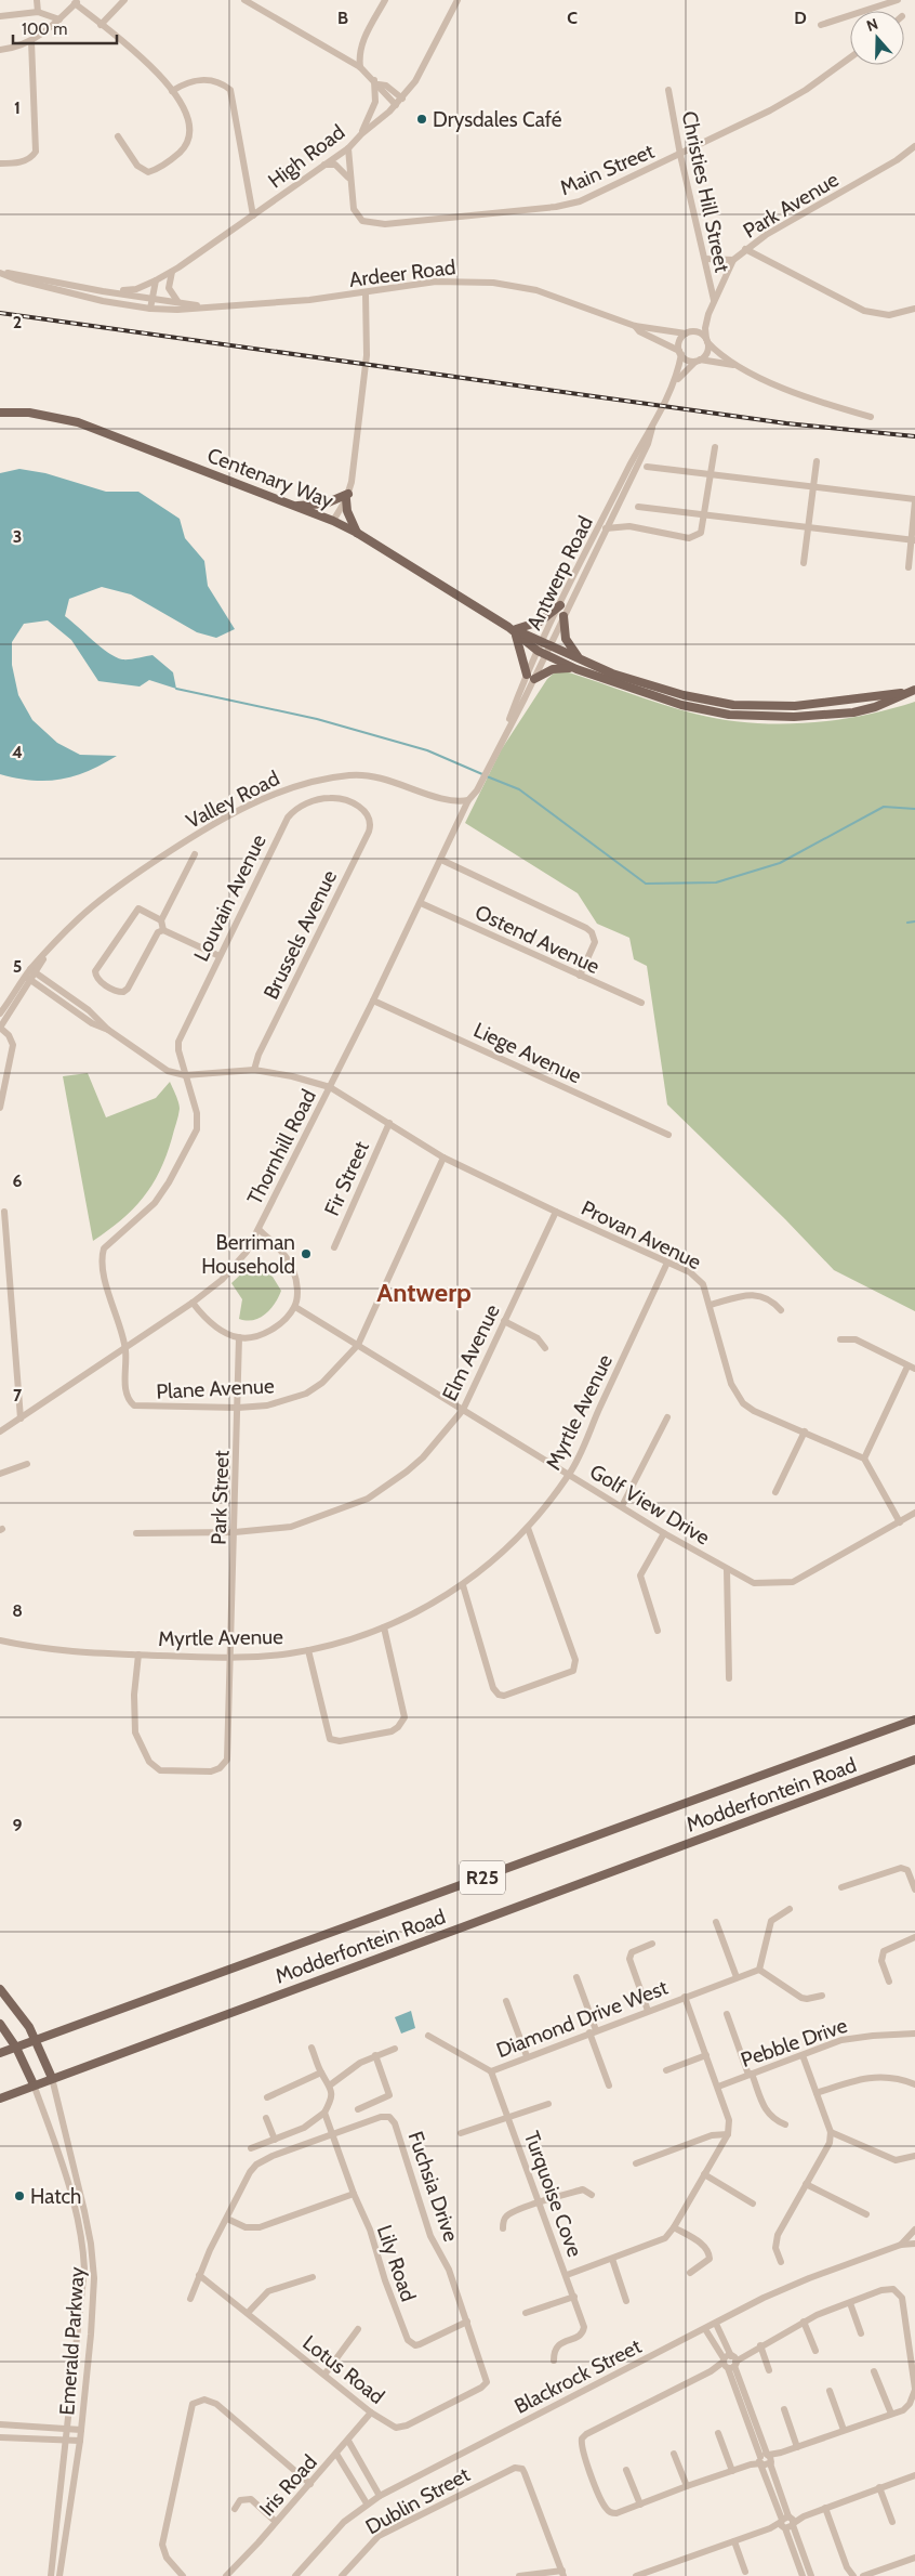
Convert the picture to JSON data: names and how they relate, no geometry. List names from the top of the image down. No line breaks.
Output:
{"streets":{"main road":["Centenary Way","Modderfontein Road","R25"],"street":["High Road","Main Street","Christies Hill Street","Park Avenue","Ardeer Road","Antwerp Road","Valley Road","Louvain Avenue","Brussels Avenue","Ostend Avenue","Liege Avenue","Thornhill Road","Fir Street","Provan Avenue","Elm Avenue","Plane Avenue","Myrtle Avenue","Park Street","Golf View Drive","Diamond Drive West","Pebble Drive","Fuchsia Drive","Turquoise Cove","Lily Road","Emerald Parkway","Lotus Road","Blackrock Street","Iris Road","Dublin Street"]},"crossings":[["High Road","Ardeer Road"],["Main Street","Christies Hill Street"],["Christies Hill Street","Park Avenue"],["Park Avenue","Ardeer Road"],["Park Avenue","Antwerp Road"],["Ardeer Road","Antwerp Road"],["Centenary Way","Antwerp Road"],["Antwerp Road","Thornhill Road"],["Valley Road","Thornhill Road"],["Louvain Avenue","Brussels Avenue"],["Louvain Avenue","Thornhill Road"],["Louvain Avenue","Provan Avenue"],["Louvain Avenue","Plane Avenue"],["Brussels Avenue","Provan Avenue"],["Ostend Avenue","Thornhill Road"],["Liege Avenue","Thornhill Road"],["Thornhill Road","Provan Avenue"],["Thornhill Road","Plane Avenue"],["Fir Street","Provan Avenue"],["Provan Avenue","Elm Avenue"],["Provan Avenue","Plane Avenue"],["Provan Avenue","Myrtle Avenue"],["Elm Avenue","Park Street"],["Elm Avenue","Golf View Drive"],["Plane Avenue","Park Street"],["Plane Avenue","Golf View Drive"],["Myrtle Avenue","Park Street"],["Myrtle Avenue","Golf View Drive"],["Modderfontein Road","Emerald Parkway"],["Diamond Drive West","Turquoise Cove"],["Fuchsia Drive","Lily Road"],["Fuchsia Drive","Lotus Road"],["Lotus Road","Iris Road"]],"districts":["Antwerp"],"places":["Drysdales Café","Berriman Household","Hatch"],"scale_bar":"100 m","north":"top","grid":{"columns":["B","C","D"],"rows":["1","2","3","4","5","6","7","8","9"]}}
